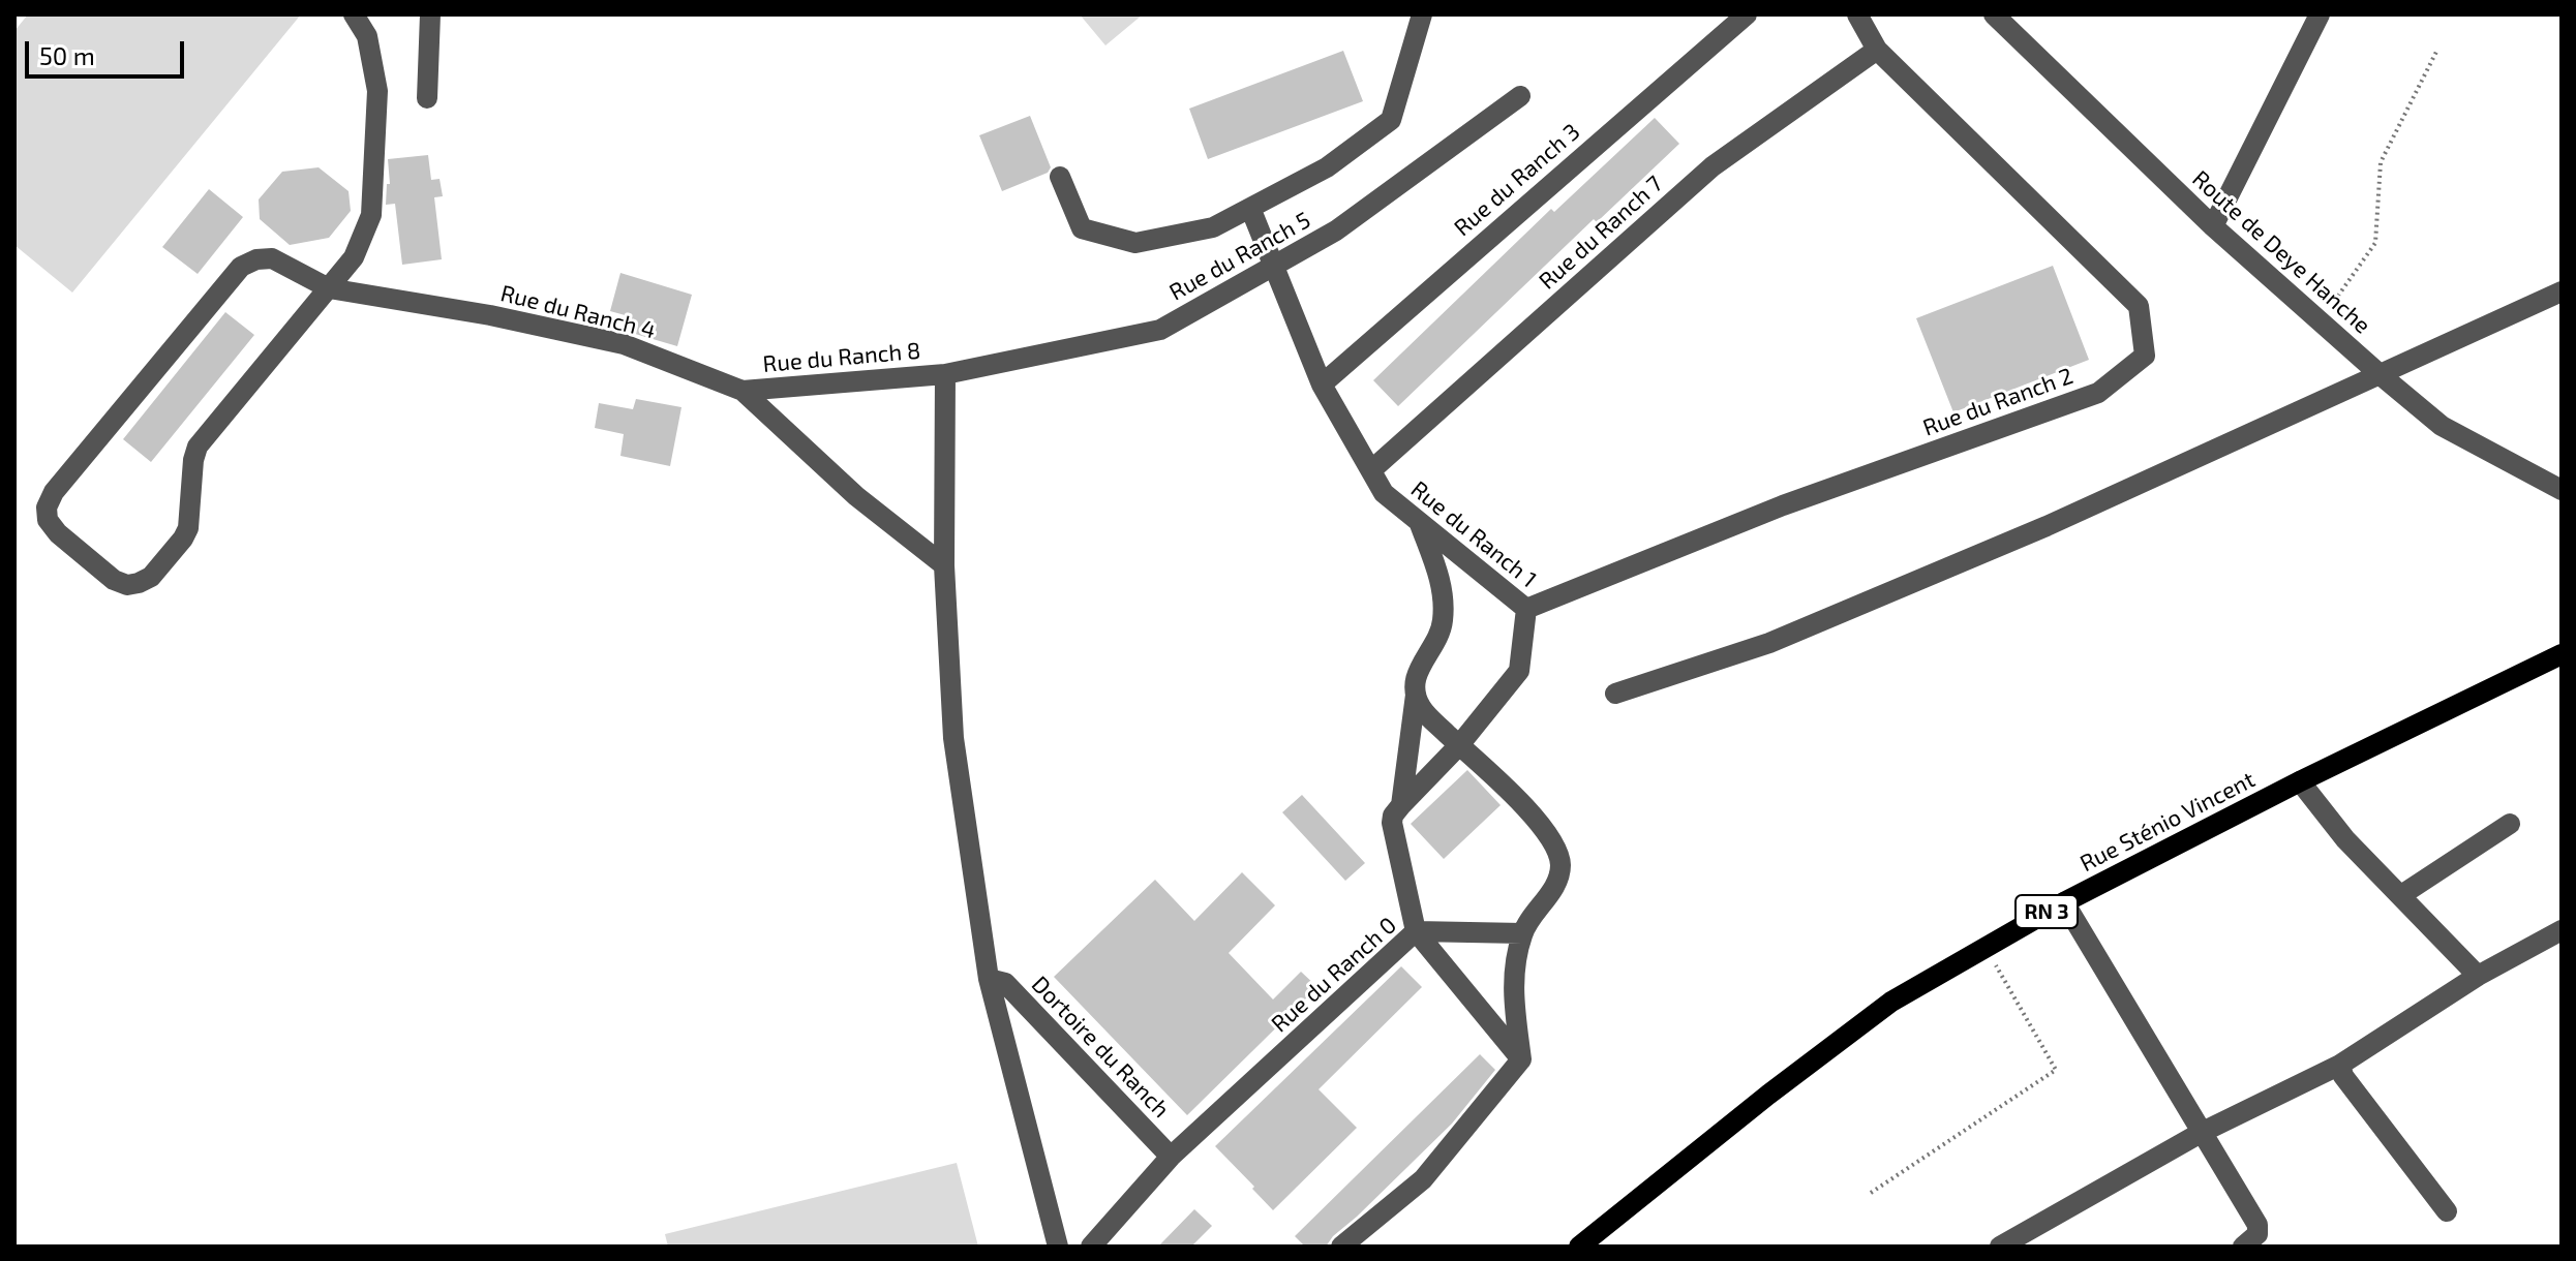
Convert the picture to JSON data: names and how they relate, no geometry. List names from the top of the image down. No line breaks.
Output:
{"streets":{"main road":["Rue Sténio Vincent","RN 3"],"street":["Rue du Ranch 3","Rue du Ranch 7","Route de Deye Hanche","Rue du Ranch 5","Rue du Ranch 4","Rue du Ranch 8","Rue du Ranch 2","Rue du Ranch 1","Rue du Ranch 0","Dortoire du Ranch"]},"crossings":[["Rue du Ranch 3","Rue du Ranch 1"],["Rue du Ranch 7","Rue du Ranch 2"],["Rue du Ranch 7","Rue du Ranch 1"],["Rue du Ranch 5","Rue du Ranch 8"],["Rue du Ranch 5","Rue du Ranch 1"],["Rue du Ranch 4","Rue du Ranch 8"],["Rue du Ranch 2","Rue du Ranch 1"],["Rue du Ranch 1","Rue du Ranch 0"],["Rue du Ranch 0","Dortoire du Ranch"]],"scale_bar":"50 m"}
